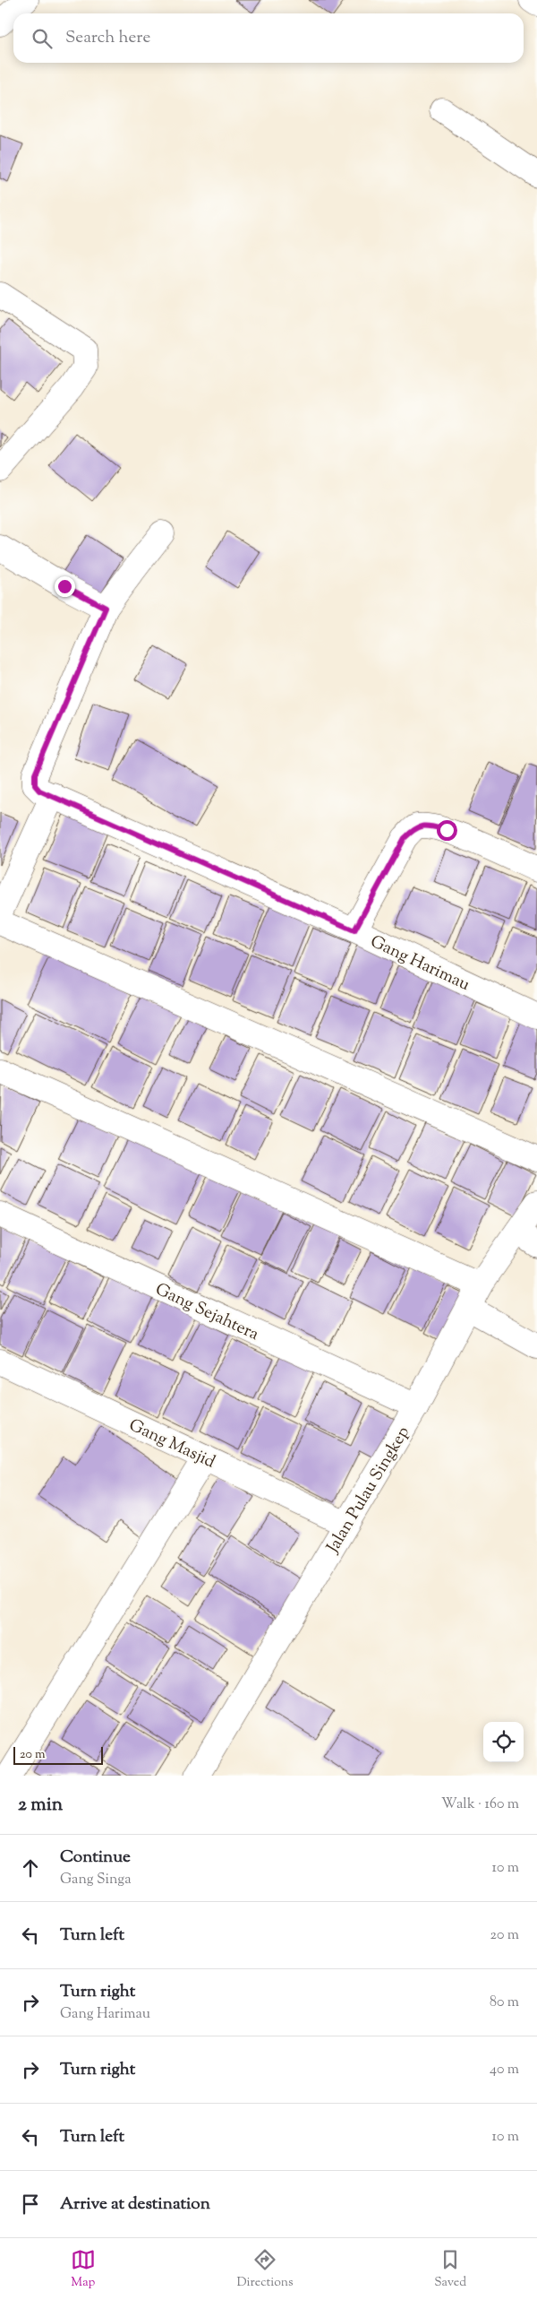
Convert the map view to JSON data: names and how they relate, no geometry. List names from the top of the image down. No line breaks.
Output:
{"streets":{"street":["Gang Harimau","Gang Sejahtera","Gang Masjid","Jalan Pulau Singkep"]},"crossings":[["Gang Sejahtera","Jalan Pulau Singkep"],["Gang Masjid","Jalan Pulau Singkep"]],"scale_bar":"20 m","page":{"search":"Search here","scale":"20 m","heading":["2 min","Walk · 160 m"],"list":[["Continue","Gang Singa","10 m"],["Turn left","20 m"],["Turn right","Gang Harimau","80 m"],["Turn right","40 m"],["Turn left","10 m"],"Arrive at destination"],"nav":["Map","Directions","Saved"]}}
